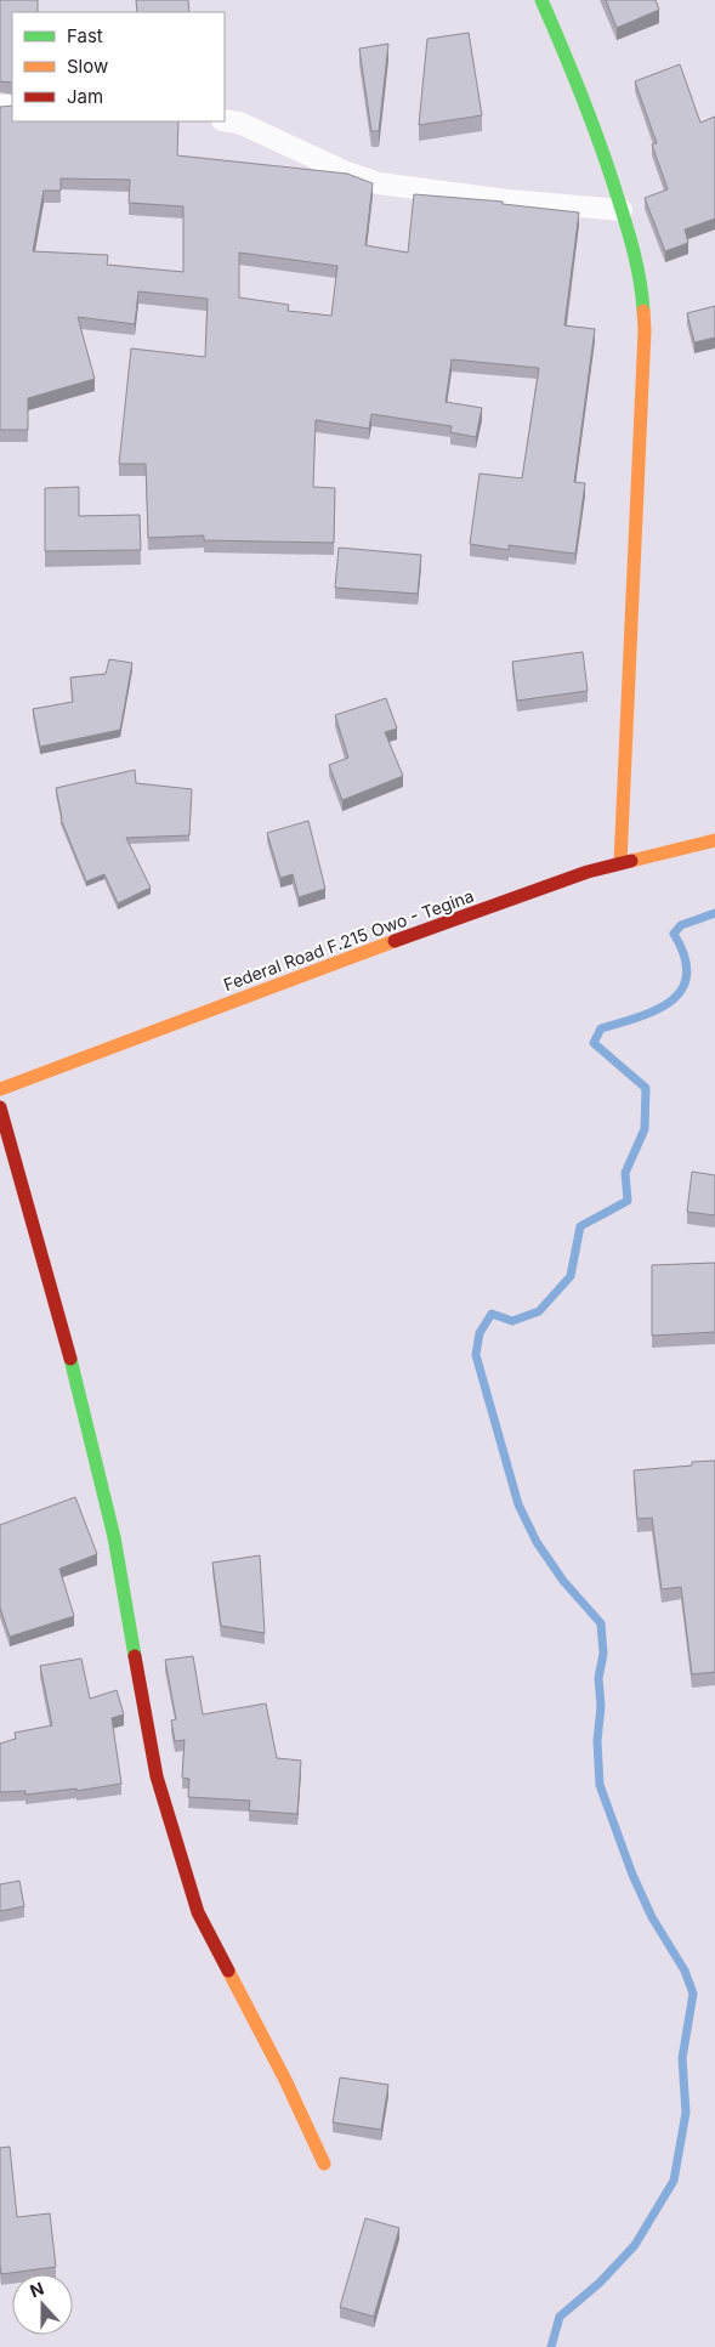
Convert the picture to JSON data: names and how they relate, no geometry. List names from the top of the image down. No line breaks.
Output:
{"streets":{"street":["Federal Road F.215 Owo - Tegina"]},"legend":["Fast","Slow","Jam"],"north":"top"}
